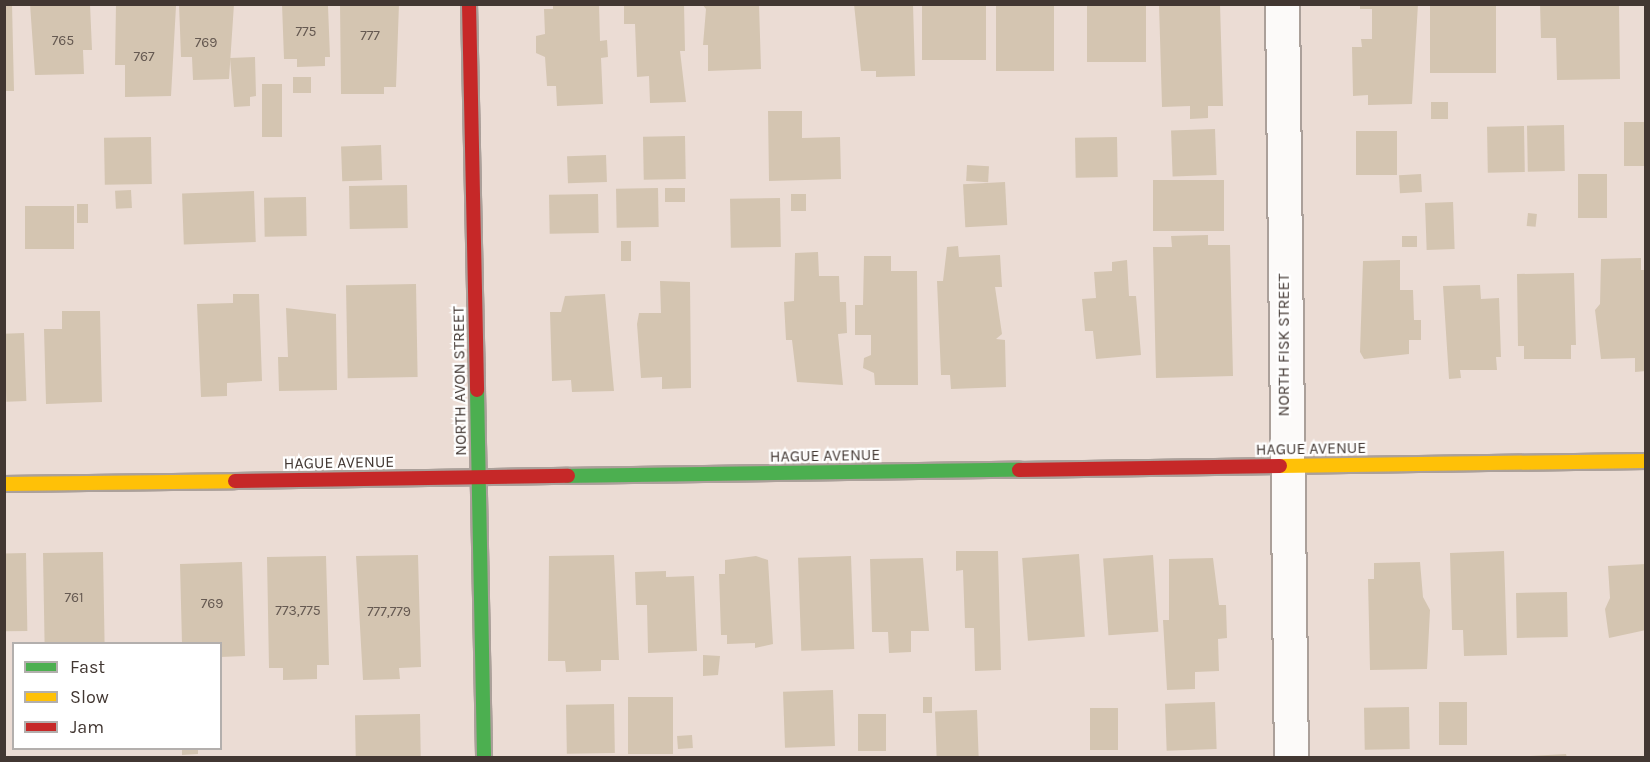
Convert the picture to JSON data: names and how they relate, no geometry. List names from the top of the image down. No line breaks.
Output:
{"streets":{"street":["NORTH FISK STREET","NORTH AVON STREET","HAGUE AVENUE"]},"crossings":[["NORTH FISK STREET","HAGUE AVENUE"],["NORTH AVON STREET","HAGUE AVENUE"]],"house_numbers":["775","777","765","769","767","761","769","773,775","777,779"],"legend":["Fast","Slow","Jam"]}
